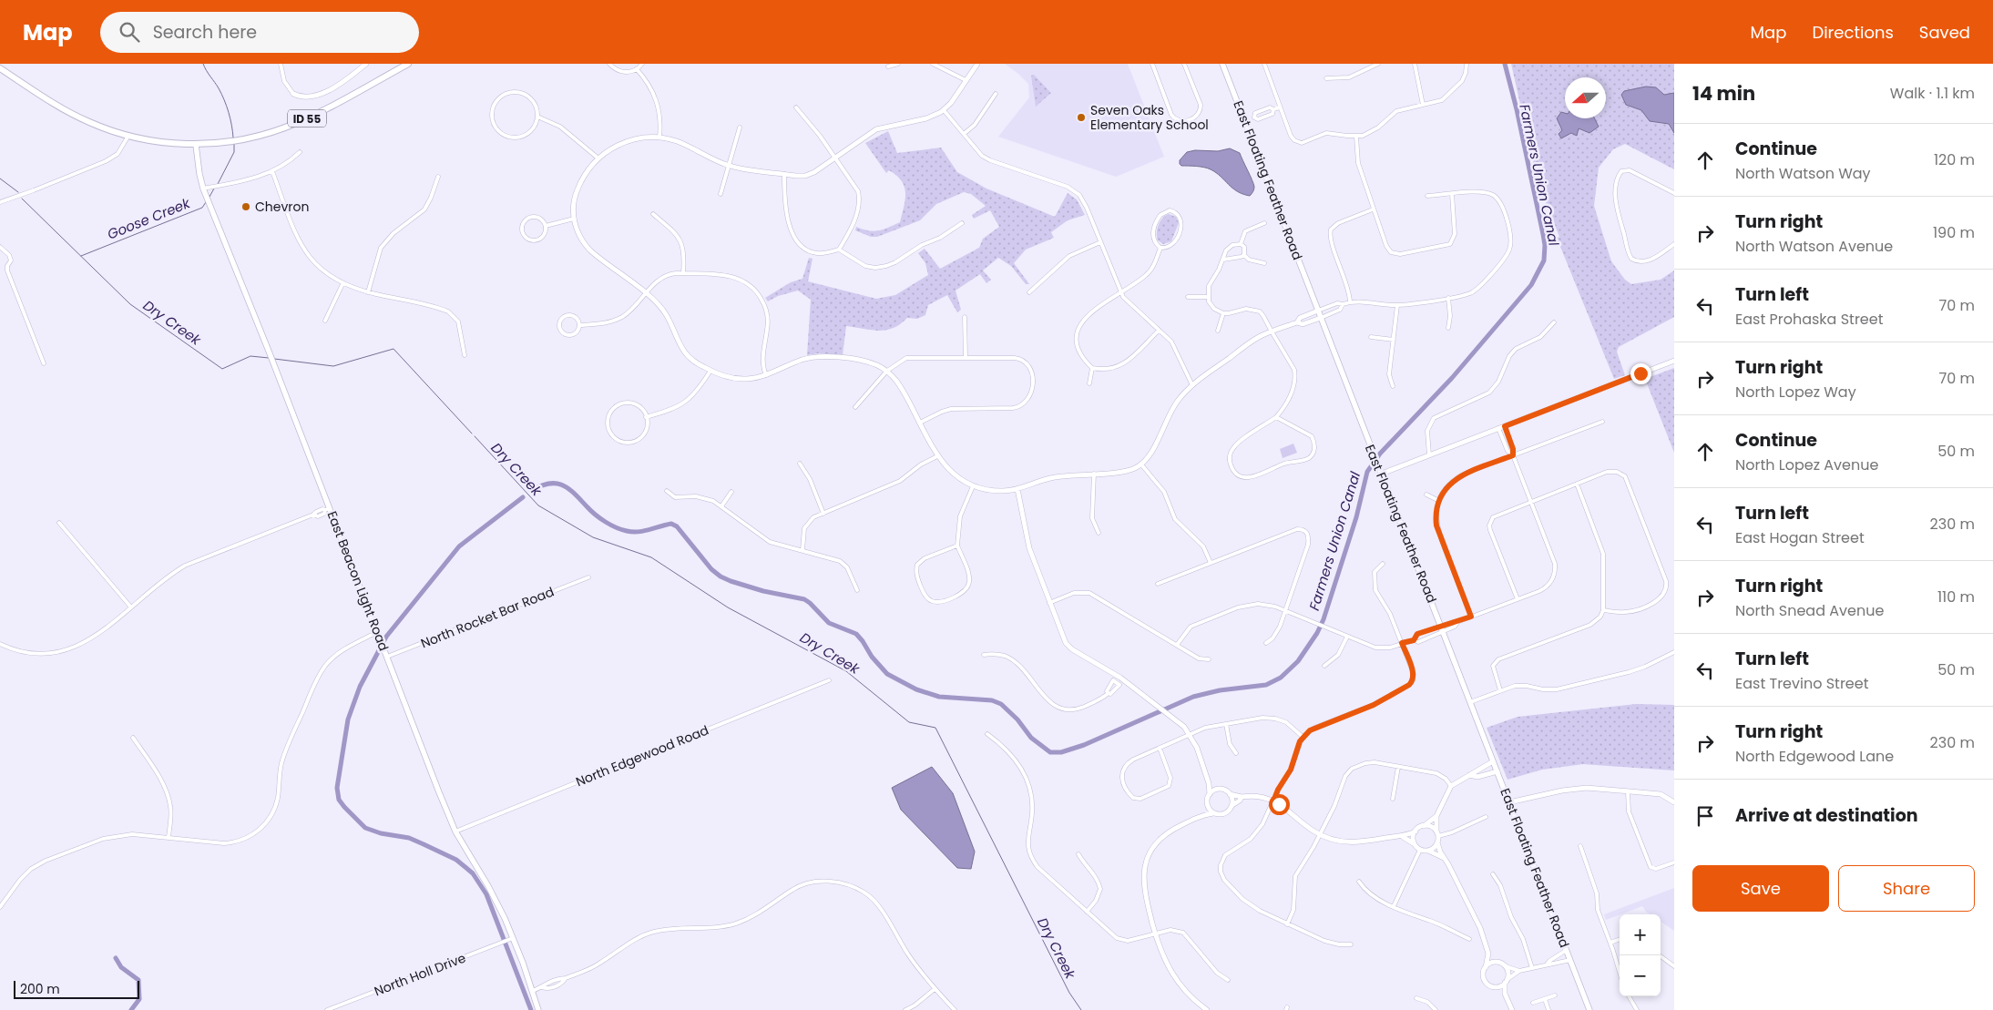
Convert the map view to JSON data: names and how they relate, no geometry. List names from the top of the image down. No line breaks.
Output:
{"streets":{"highway":["ID 55"],"main road":["East Floating Feather Road","East Beacon Light Road"],"street":["North Rocket Bar Road","North Edgewood Road","North Holl Drive"]},"crossings":[["ID 55","East Beacon Light Road"],["East Beacon Light Road","North Rocket Bar Road"],["East Beacon Light Road","North Edgewood Road"],["East Beacon Light Road","North Holl Drive"]],"water":["Farmers Union Canal","Goose Creek","Dry Creek"],"places":["Seven Oaks Elementary School","Chevron"],"scale_bar":"200 m","north":"left","page":{"header":"Map","search":"Search here","nav":["Map","Directions","Saved"],"heading":["14 min","Walk · 1.1 km"],"list":[["Continue","North Watson Way","120 m"],["Turn right","North Watson Avenue","190 m"],["Turn left","East Prohaska Street","70 m"],["Turn right","North Lopez Way","70 m"],["Continue","North Lopez Avenue","50 m"],["Turn left","East Hogan Street","230 m"],["Turn right","North Snead Avenue","110 m"],["Turn left","East Trevino Street","50 m"],["Turn right","North Edgewood Lane","230 m"],"Arrive at destination"],"buttons":["Save","Share"],"map_buttons":["+","−"],"scale":"200 m"}}
